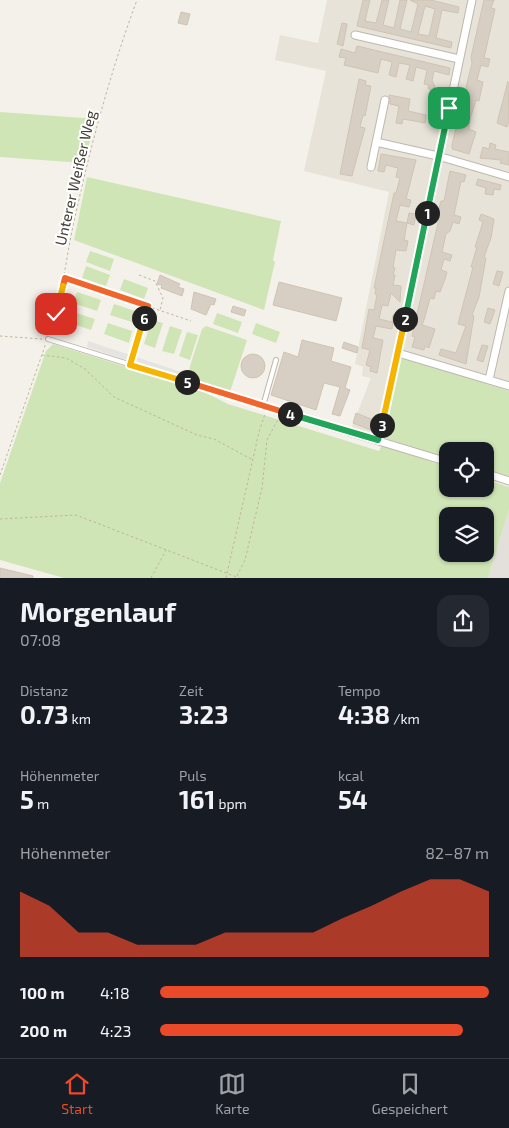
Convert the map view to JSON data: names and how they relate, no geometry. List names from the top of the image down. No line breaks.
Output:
{"streets":{"path":["Unterer Weißer Weg"]},"page":{"pins":["1","6","2","5","4","3"],"heading":["Morgenlauf","07:08"],"stats":[["Distanz","0.73 km"],["Zeit","3:23"],["Tempo","4:38 /km"],["Höhenmeter","5 m"],["Puls","161 bpm"],["kcal","54"]],"chart":["Höhenmeter","82–87 m"],"list":[{"name":"100 m","note":"4:18"},{"name":"200 m","note":"4:23"}],"tabs":["Start","Karte","Gespeichert"]}}
